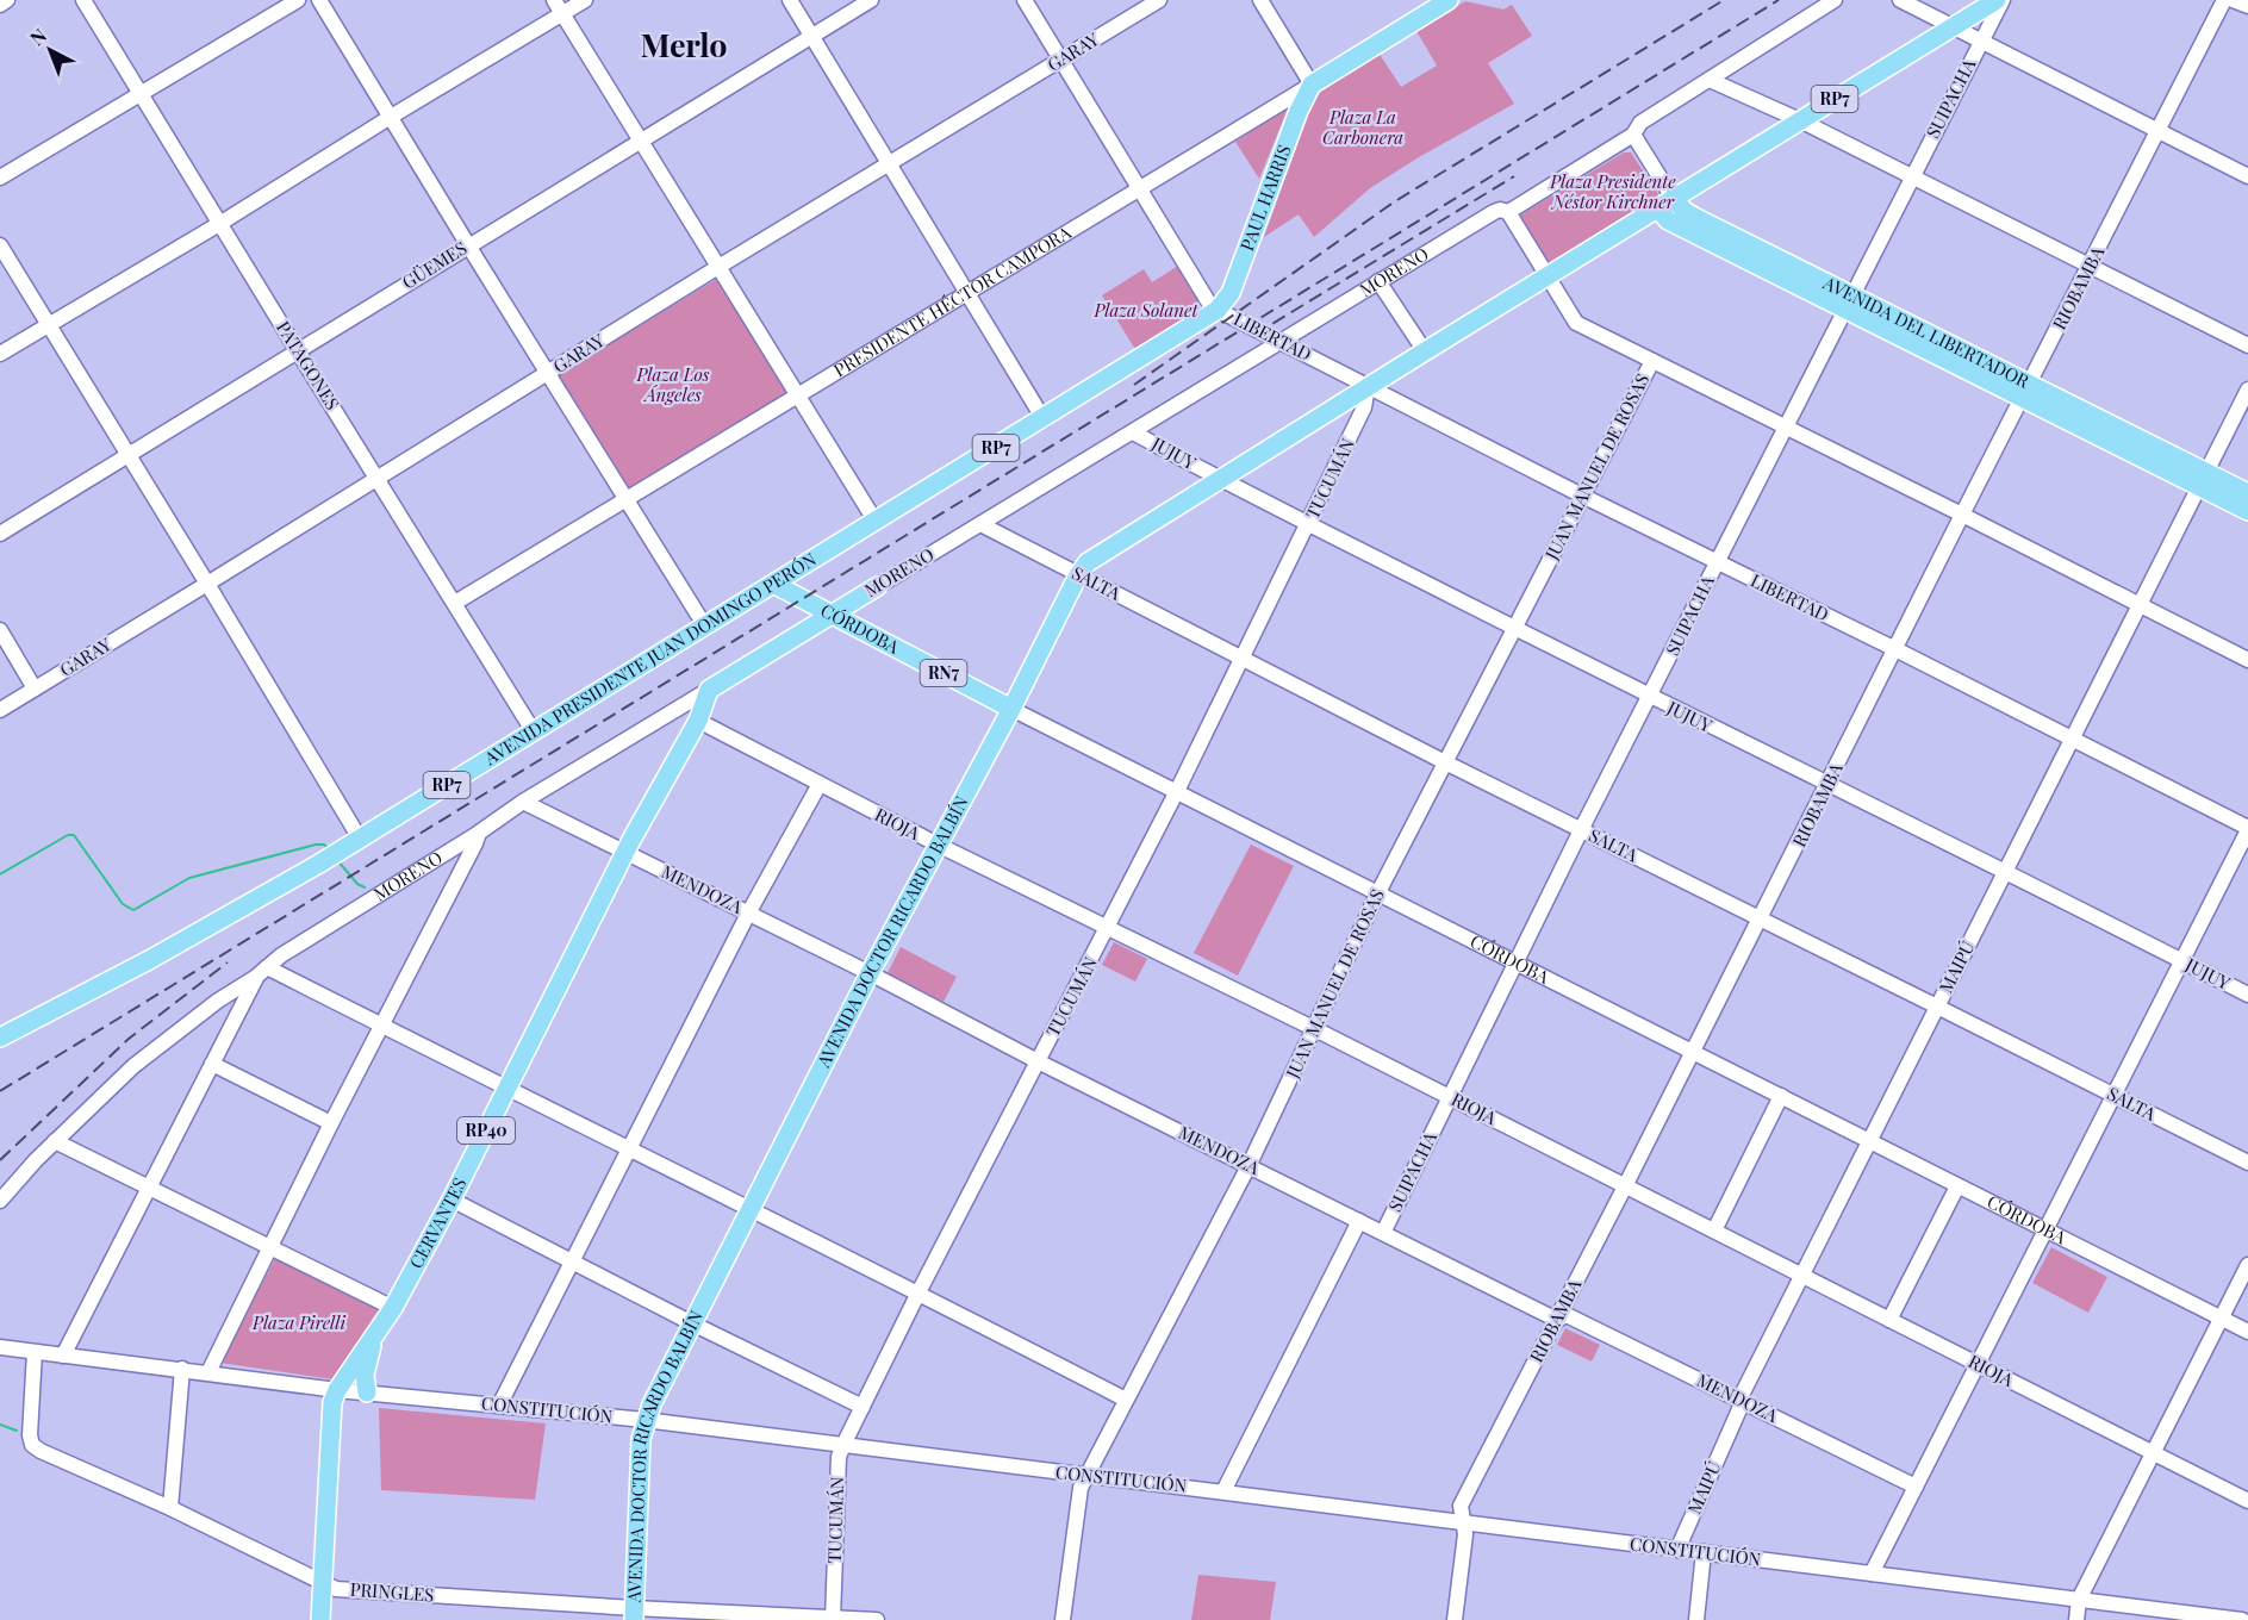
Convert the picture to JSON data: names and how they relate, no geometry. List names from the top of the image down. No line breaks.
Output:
{"streets":{"main road":["RP7","PAUL HARRIS","MORENO","PRESIDENTE HÉCTOR CAMPORA","AVENIDA DEL LIBERTADOR","CÓRDOBA","AVENIDA PRESIDENTE JUAN DOMINGO PERÓN","RN7","AVENIDA DOCTOR RICARDO BALBÍN","RP40","CERVANTES"],"street":["GARAY","SUIPACHA","GÜEMES","RIOBAMBA","LIBERTAD","PATAGONES","JUJUY","JUAN MANUEL DE ROSAS","TUCUMÁN","SALTA","RIOJA","MENDOZA","MAIPÚ","CONSTITUCIÓN","PRINGLES"]},"crossings":[["GARAY","PATAGONES"],["RP7","AVENIDA DEL LIBERTADOR"],["RP7","LIBERTAD"],["RP7","TUCUMÁN"],["RP7","AVENIDA DOCTOR RICARDO BALBÍN"],["SUIPACHA","AVENIDA DEL LIBERTADOR"],["SUIPACHA","LIBERTAD"],["SUIPACHA","JUJUY"],["SUIPACHA","SALTA"],["SUIPACHA","CÓRDOBA"],["SUIPACHA","RIOJA"],["SUIPACHA","MENDOZA"],["PAUL HARRIS","PRESIDENTE HÉCTOR CAMPORA"],["PAUL HARRIS","LIBERTAD"],["PAUL HARRIS","AVENIDA PRESIDENTE JUAN DOMINGO PERÓN"],["GÜEMES","PATAGONES"],["MORENO","AVENIDA DEL LIBERTADOR"],["MORENO","LIBERTAD"],["MORENO","JUJUY"],["MORENO","SALTA"],["MORENO","CÓRDOBA"],["MORENO","MENDOZA"],["MORENO","CERVANTES"],["RIOBAMBA","AVENIDA DEL LIBERTADOR"],["RIOBAMBA","LIBERTAD"],["RIOBAMBA","JUJUY"],["RIOBAMBA","SALTA"],["RIOBAMBA","CÓRDOBA"],["RIOBAMBA","RIOJA"],["RIOBAMBA","MENDOZA"],["RIOBAMBA","CONSTITUCIÓN"],["PRESIDENTE HÉCTOR CAMPORA","PATAGONES"],["AVENIDA DEL LIBERTADOR","MAIPÚ"],["LIBERTAD","JUAN MANUEL DE ROSAS"],["LIBERTAD","TUCUMÁN"],["LIBERTAD","AVENIDA PRESIDENTE JUAN DOMINGO PERÓN"],["LIBERTAD","AVENIDA DOCTOR RICARDO BALBÍN"],["LIBERTAD","MAIPÚ"],["PATAGONES","AVENIDA PRESIDENTE JUAN DOMINGO PERÓN"],["JUJUY","JUAN MANUEL DE ROSAS"],["JUJUY","TUCUMÁN"],["JUJUY","AVENIDA DOCTOR RICARDO BALBÍN"],["JUJUY","MAIPÚ"],["JUAN MANUEL DE ROSAS","SALTA"],["JUAN MANUEL DE ROSAS","CÓRDOBA"],["JUAN MANUEL DE ROSAS","RIOJA"],["JUAN MANUEL DE ROSAS","MENDOZA"],["JUAN MANUEL DE ROSAS","CONSTITUCIÓN"],["TUCUMÁN","SALTA"],["TUCUMÁN","CÓRDOBA"],["TUCUMÁN","RIOJA"],["TUCUMÁN","MENDOZA"],["TUCUMÁN","AVENIDA DOCTOR RICARDO BALBÍN"],["TUCUMÁN","CONSTITUCIÓN"],["TUCUMÁN","PRINGLES"],["SALTA","AVENIDA DOCTOR RICARDO BALBÍN"],["SALTA","MAIPÚ"],["CÓRDOBA","AVENIDA PRESIDENTE JUAN DOMINGO PERÓN"],["CÓRDOBA","AVENIDA DOCTOR RICARDO BALBÍN"],["CÓRDOBA","MAIPÚ"],["RIOJA","AVENIDA DOCTOR RICARDO BALBÍN"],["RIOJA","MAIPÚ"],["RIOJA","CERVANTES"],["MENDOZA","AVENIDA DOCTOR RICARDO BALBÍN"],["MENDOZA","MAIPÚ"],["MENDOZA","CERVANTES"],["AVENIDA DOCTOR RICARDO BALBÍN","CONSTITUCIÓN"],["AVENIDA DOCTOR RICARDO BALBÍN","PRINGLES"],["MAIPÚ","CONSTITUCIÓN"],["CERVANTES","CONSTITUCIÓN"],["CERVANTES","PRINGLES"],["CONSTITUCIÓN","PRINGLES"]],"districts":["Merlo"],"parks":["Plaza La Carbonera","Plaza Presidente Néstor Kirchner","Plaza Solanet","Plaza Los Ángeles","Plaza Pirelli"],"north":"top left"}
